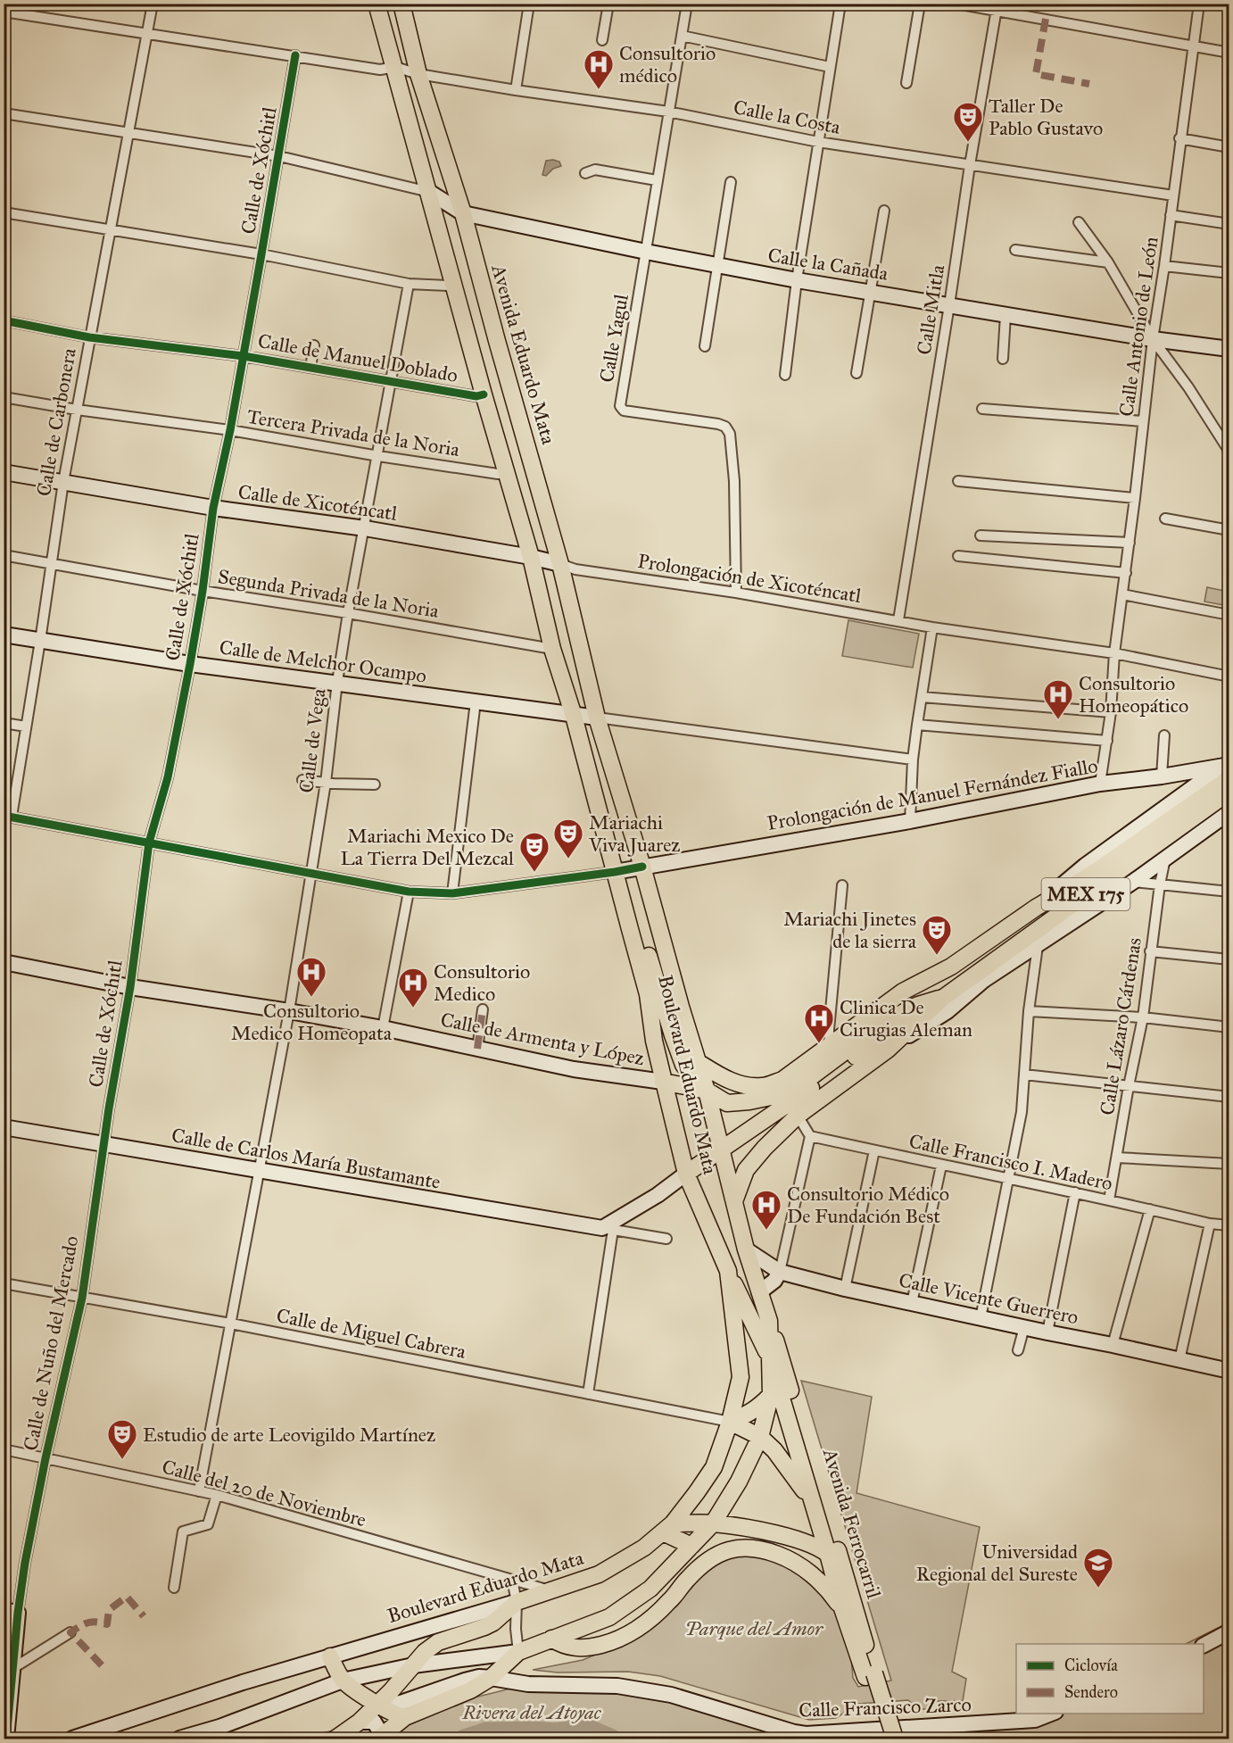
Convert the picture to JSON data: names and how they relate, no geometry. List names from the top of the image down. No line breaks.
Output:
{"streets":{"main road":["Avenida Eduardo Mata","MEX 175","Boulevard Eduardo Mata","Avenida Ferrocarril"],"street":["Calle la Costa","Calle de Xóchitl","Calle la Cañada","Calle Mitla","Calle Antonio de León","Calle Yagul","Calle de Manuel Doblado","Calle de Carbonera","Tercera Privada de la Noria","Calle de Xicoténcatl","Prolongación de Xicoténcatl","Segunda Privada de la Noria","Calle de Melchor Ocampo","Calle de Vega","Prolongación de Manuel Fernández Fiallo","Calle Lázaro Cárdenas","Calle de Armenta y López","Calle de Carlos María Bustamante","Calle Francisco I. Madero","Calle Vicente Guerrero","Calle de Miguel Cabrera","Calle de Nuño del Mercado","Calle del 20 de Noviembre","Calle Francisco Zarco"]},"crossings":[["Calle la Costa","Calle de Xóchitl"],["Calle la Costa","Calle Mitla"],["Calle la Costa","Calle Antonio de León"],["Calle la Costa","Calle Yagul"],["Calle la Costa","Avenida Eduardo Mata"],["Calle la Costa","Calle de Carbonera"],["Calle de Xóchitl","Calle de Manuel Doblado"],["Calle de Xóchitl","Tercera Privada de la Noria"],["Calle de Xóchitl","Calle de Xicoténcatl"],["Calle de Xóchitl","Segunda Privada de la Noria"],["Calle de Xóchitl","Calle de Melchor Ocampo"],["Calle de Xóchitl","Calle de Armenta y López"],["Calle de Xóchitl","Calle de Carlos María Bustamante"],["Calle de Xóchitl","Calle de Nuño del Mercado"],["Calle la Cañada","Calle Mitla"],["Calle la Cañada","Calle Antonio de León"],["Calle la Cañada","Calle Yagul"],["Calle la Cañada","Avenida Eduardo Mata"],["Calle Mitla","Prolongación de Xicoténcatl"],["Calle Antonio de León","Prolongación de Xicoténcatl"],["Calle Antonio de León","Prolongación de Manuel Fernández Fiallo"],["Calle Yagul","Prolongación de Xicoténcatl"],["Avenida Eduardo Mata","Calle de Xicoténcatl"],["Avenida Eduardo Mata","Prolongación de Xicoténcatl"],["Avenida Eduardo Mata","Calle de Melchor Ocampo"],["Avenida Eduardo Mata","Boulevard Eduardo Mata"],["Calle de Manuel Doblado","Calle de Carbonera"],["Calle de Manuel Doblado","Calle de Vega"],["Calle de Carbonera","Tercera Privada de la Noria"],["Calle de Carbonera","Calle de Xicoténcatl"],["Calle de Carbonera","Segunda Privada de la Noria"],["Calle de Carbonera","Calle de Melchor Ocampo"],["Tercera Privada de la Noria","Calle de Vega"],["Calle de Xicoténcatl","Prolongación de Xicoténcatl"],["Calle de Xicoténcatl","Calle de Vega"],["Segunda Privada de la Noria","Calle de Vega"],["Calle de Melchor Ocampo","Calle de Vega"],["Calle de Melchor Ocampo","Boulevard Eduardo Mata"],["Calle de Vega","Calle de Armenta y López"],["Calle de Vega","Calle de Carlos María Bustamante"],["Calle de Vega","Calle de Miguel Cabrera"],["Calle de Vega","Calle del 20 de Noviembre"],["Prolongación de Manuel Fernández Fiallo","MEX 175"],["Prolongación de Manuel Fernández Fiallo","Boulevard Eduardo Mata"],["MEX 175","Calle de Armenta y López"],["MEX 175","Boulevard Eduardo Mata"],["MEX 175","Calle de Carlos María Bustamante"],["Calle Lázaro Cárdenas","Calle Francisco I. Madero"],["Calle de Armenta y López","Boulevard Eduardo Mata"],["Boulevard Eduardo Mata","Calle Vicente Guerrero"],["Boulevard Eduardo Mata","Calle de Miguel Cabrera"],["Boulevard Eduardo Mata","Calle del 20 de Noviembre"],["Boulevard Eduardo Mata","Avenida Ferrocarril"],["Calle de Carlos María Bustamante","Calle de Nuño del Mercado"],["Calle de Miguel Cabrera","Calle de Nuño del Mercado"],["Calle de Nuño del Mercado","Calle del 20 de Noviembre"]],"parks":["Parque del Amor","Rivera del Atoyac"],"places":{"hospital":["Consultorio médico","Consultorio Homeopático","Consultorio Medico Homeopata","Consultorio Medico","Clinica De Cirugias Aleman","Consultorio Médico De Fundación Best"],"theatre":["Taller De Pablo Gustavo","Mariachi Viva Juarez","Mariachi Mexico De La Tierra Del Mezcal","Mariachi Jinetes de la sierra","Estudio de arte Leovigildo Martínez"],"school or university":["Universidad Regional del Sureste"]},"legend":["Ciclovía","Sendero"]}
